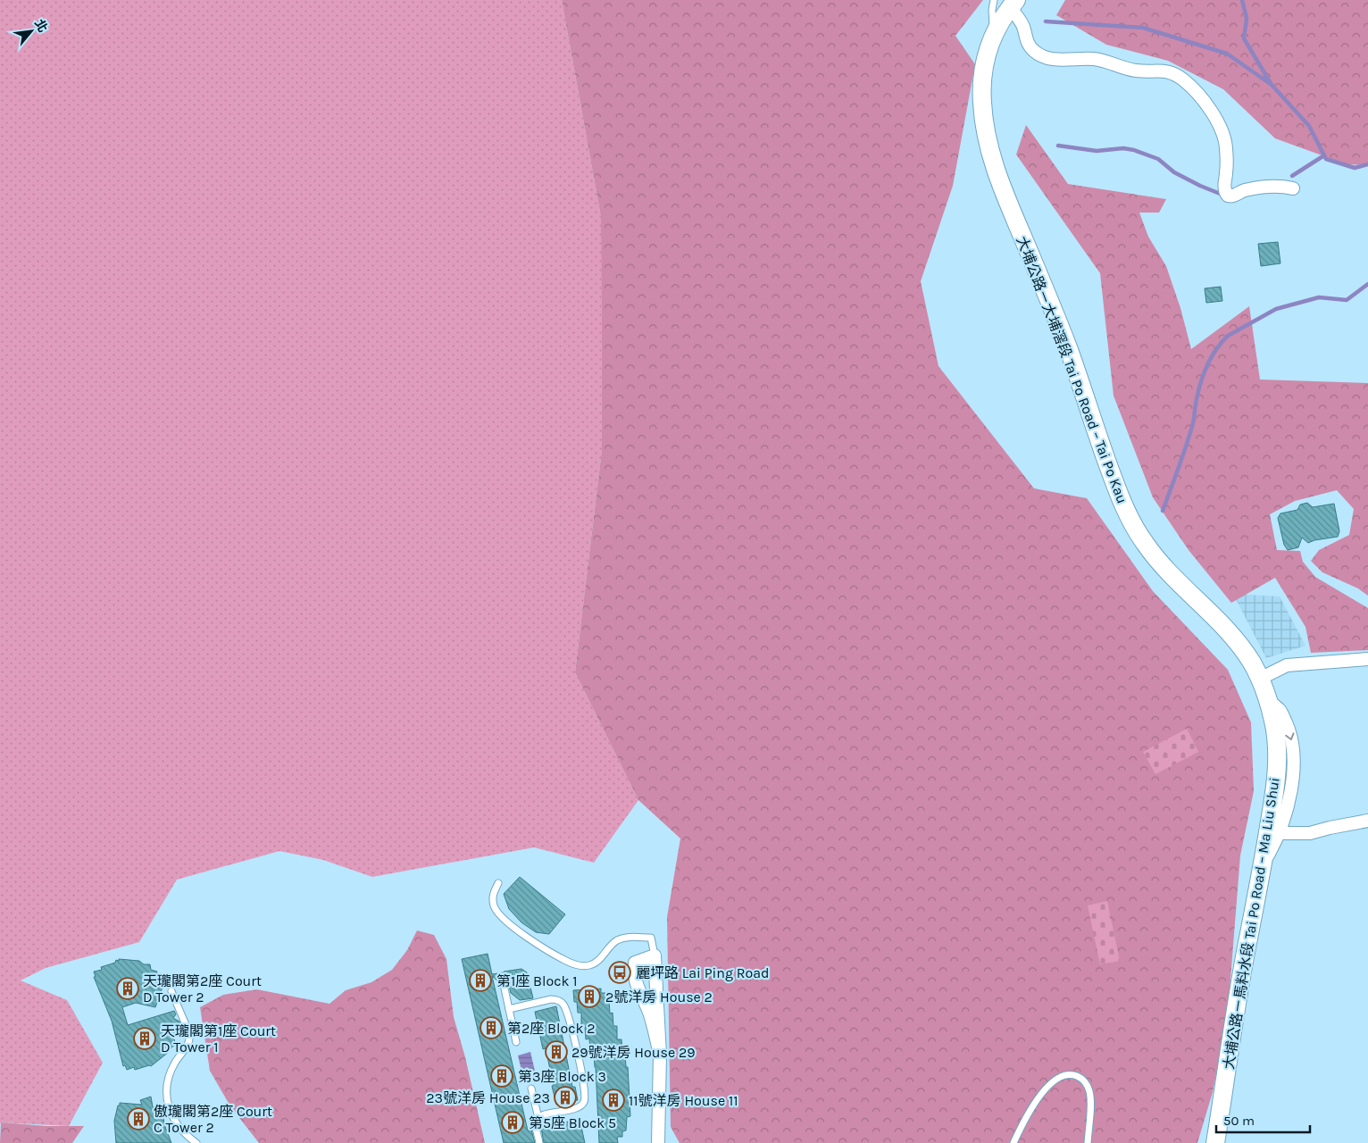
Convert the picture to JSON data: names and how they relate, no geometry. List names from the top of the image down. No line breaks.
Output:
{"streets":{"main road":["大埔公路－大埔滘段 Tai Po Road – Tai Po Kau","大埔公路－馬料水段 Tai Po Road – Ma Liu Shui"]},"crossings":[["大埔公路－大埔滘段 Tai Po Road – Tai Po Kau","大埔公路－馬料水段 Tai Po Road – Ma Liu Shui"]],"places":{"bus stop":["麗坪路 Lai Ping Road"],"building":["第1座 Block 1","天瓏閣第2座 Court D Tower 2","2號洋房 House 2","第2座 Block 2","天瓏閣第1座 Court D Tower 1","29號洋房 House 29","第3座 Block 3","23號洋房 House 23","11號洋房 House 11","傲瓏閣第2座 Court C Tower 2","第5座 Block 5"]},"scale_bar":"50 m","north":"top right"}
